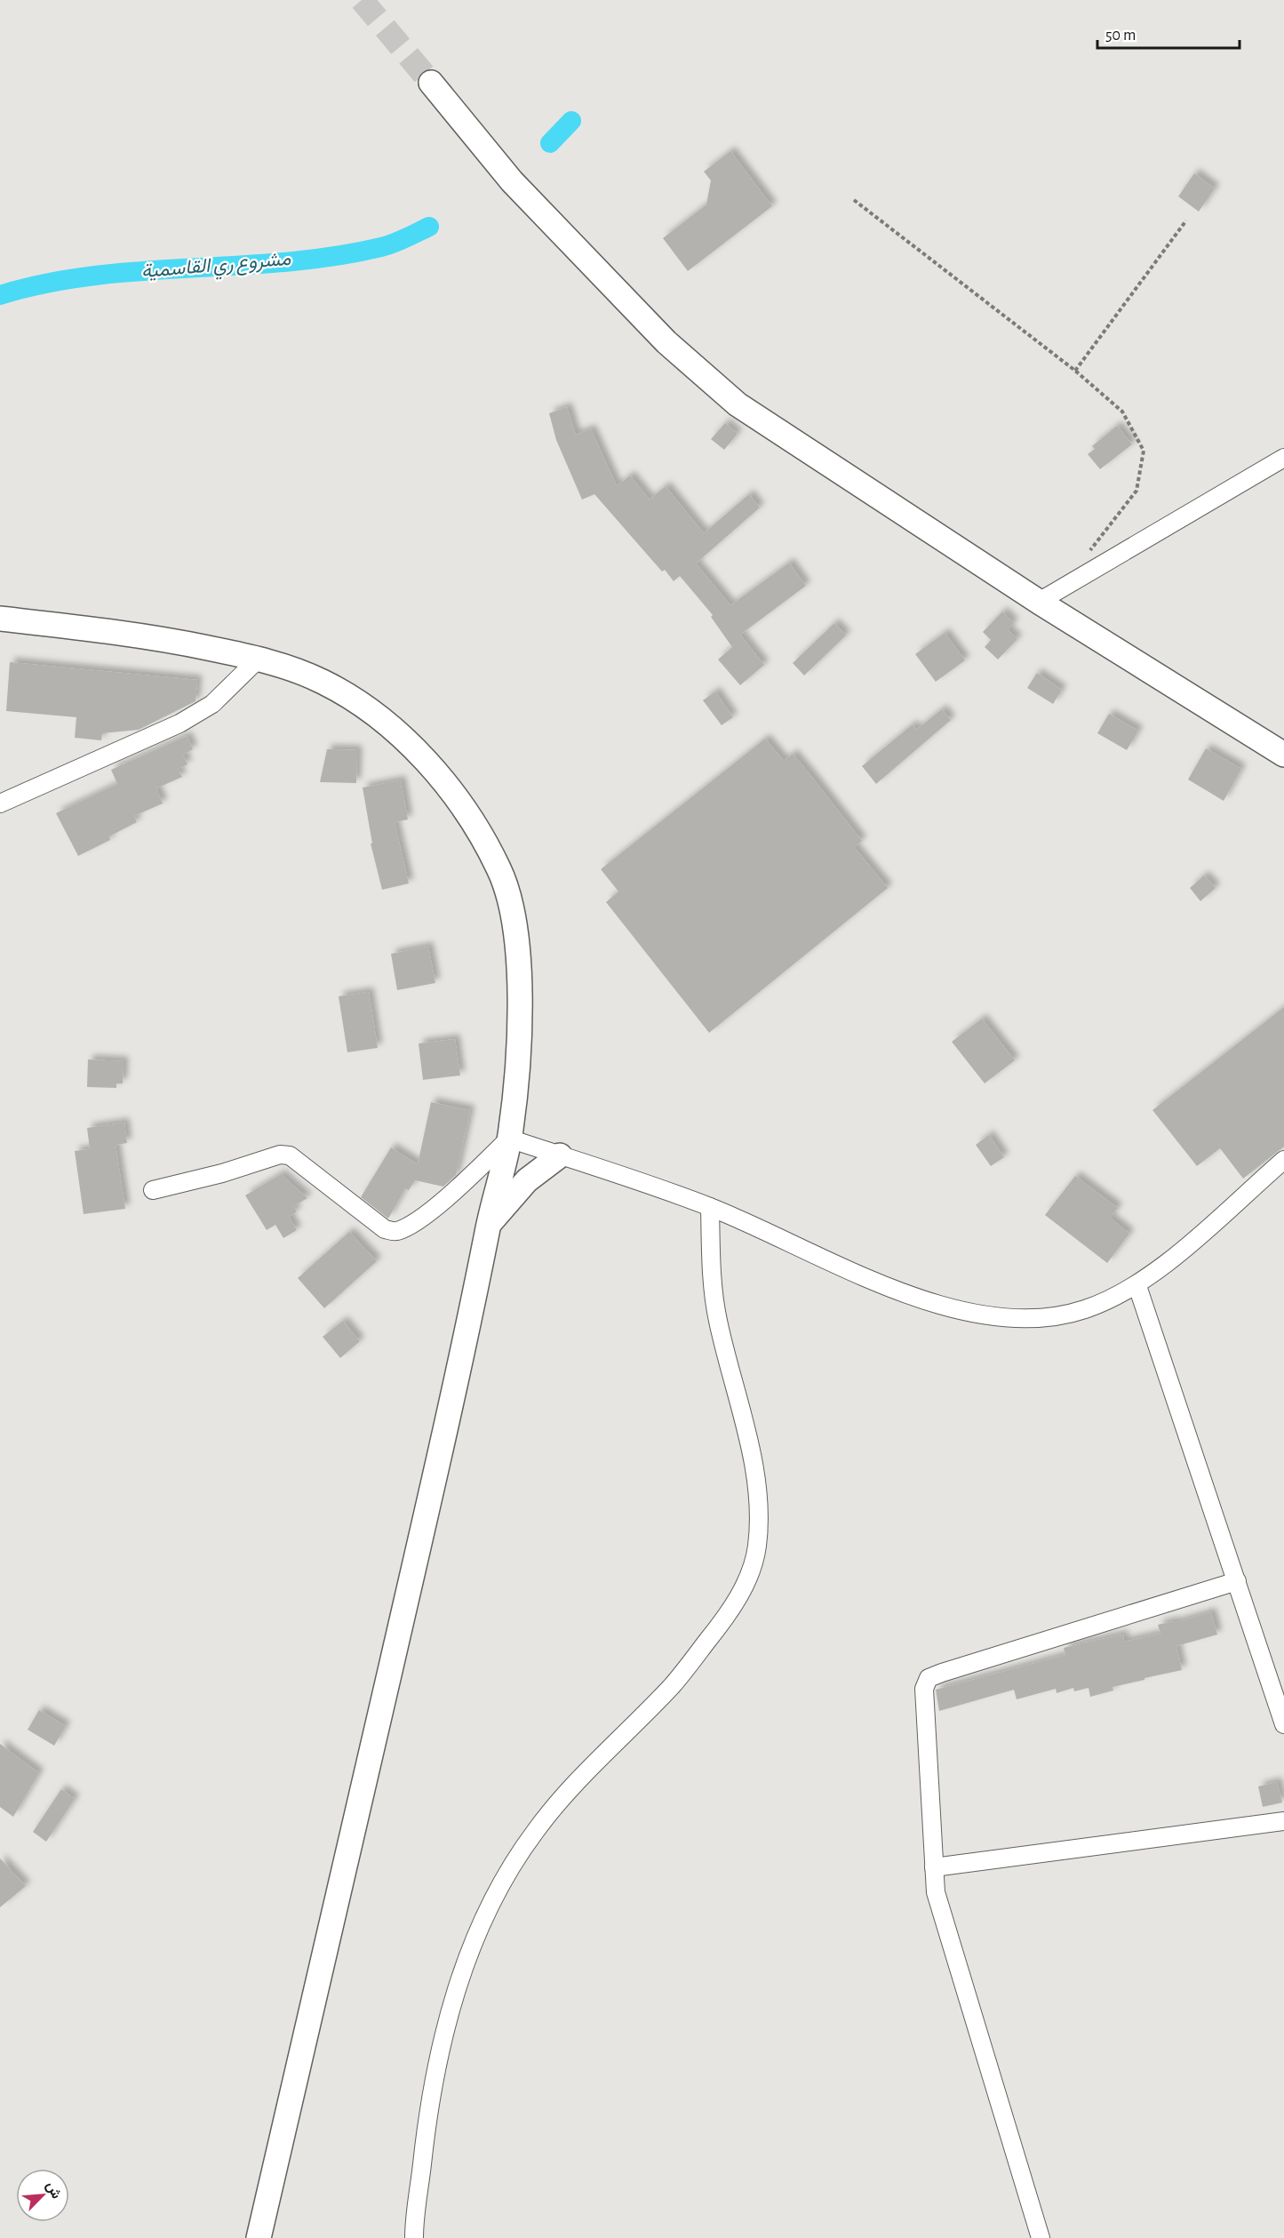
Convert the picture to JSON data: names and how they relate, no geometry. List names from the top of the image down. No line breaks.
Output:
{"water":["مشروع ري القاسمية"],"scale_bar":"50 m","north":"top right"}
